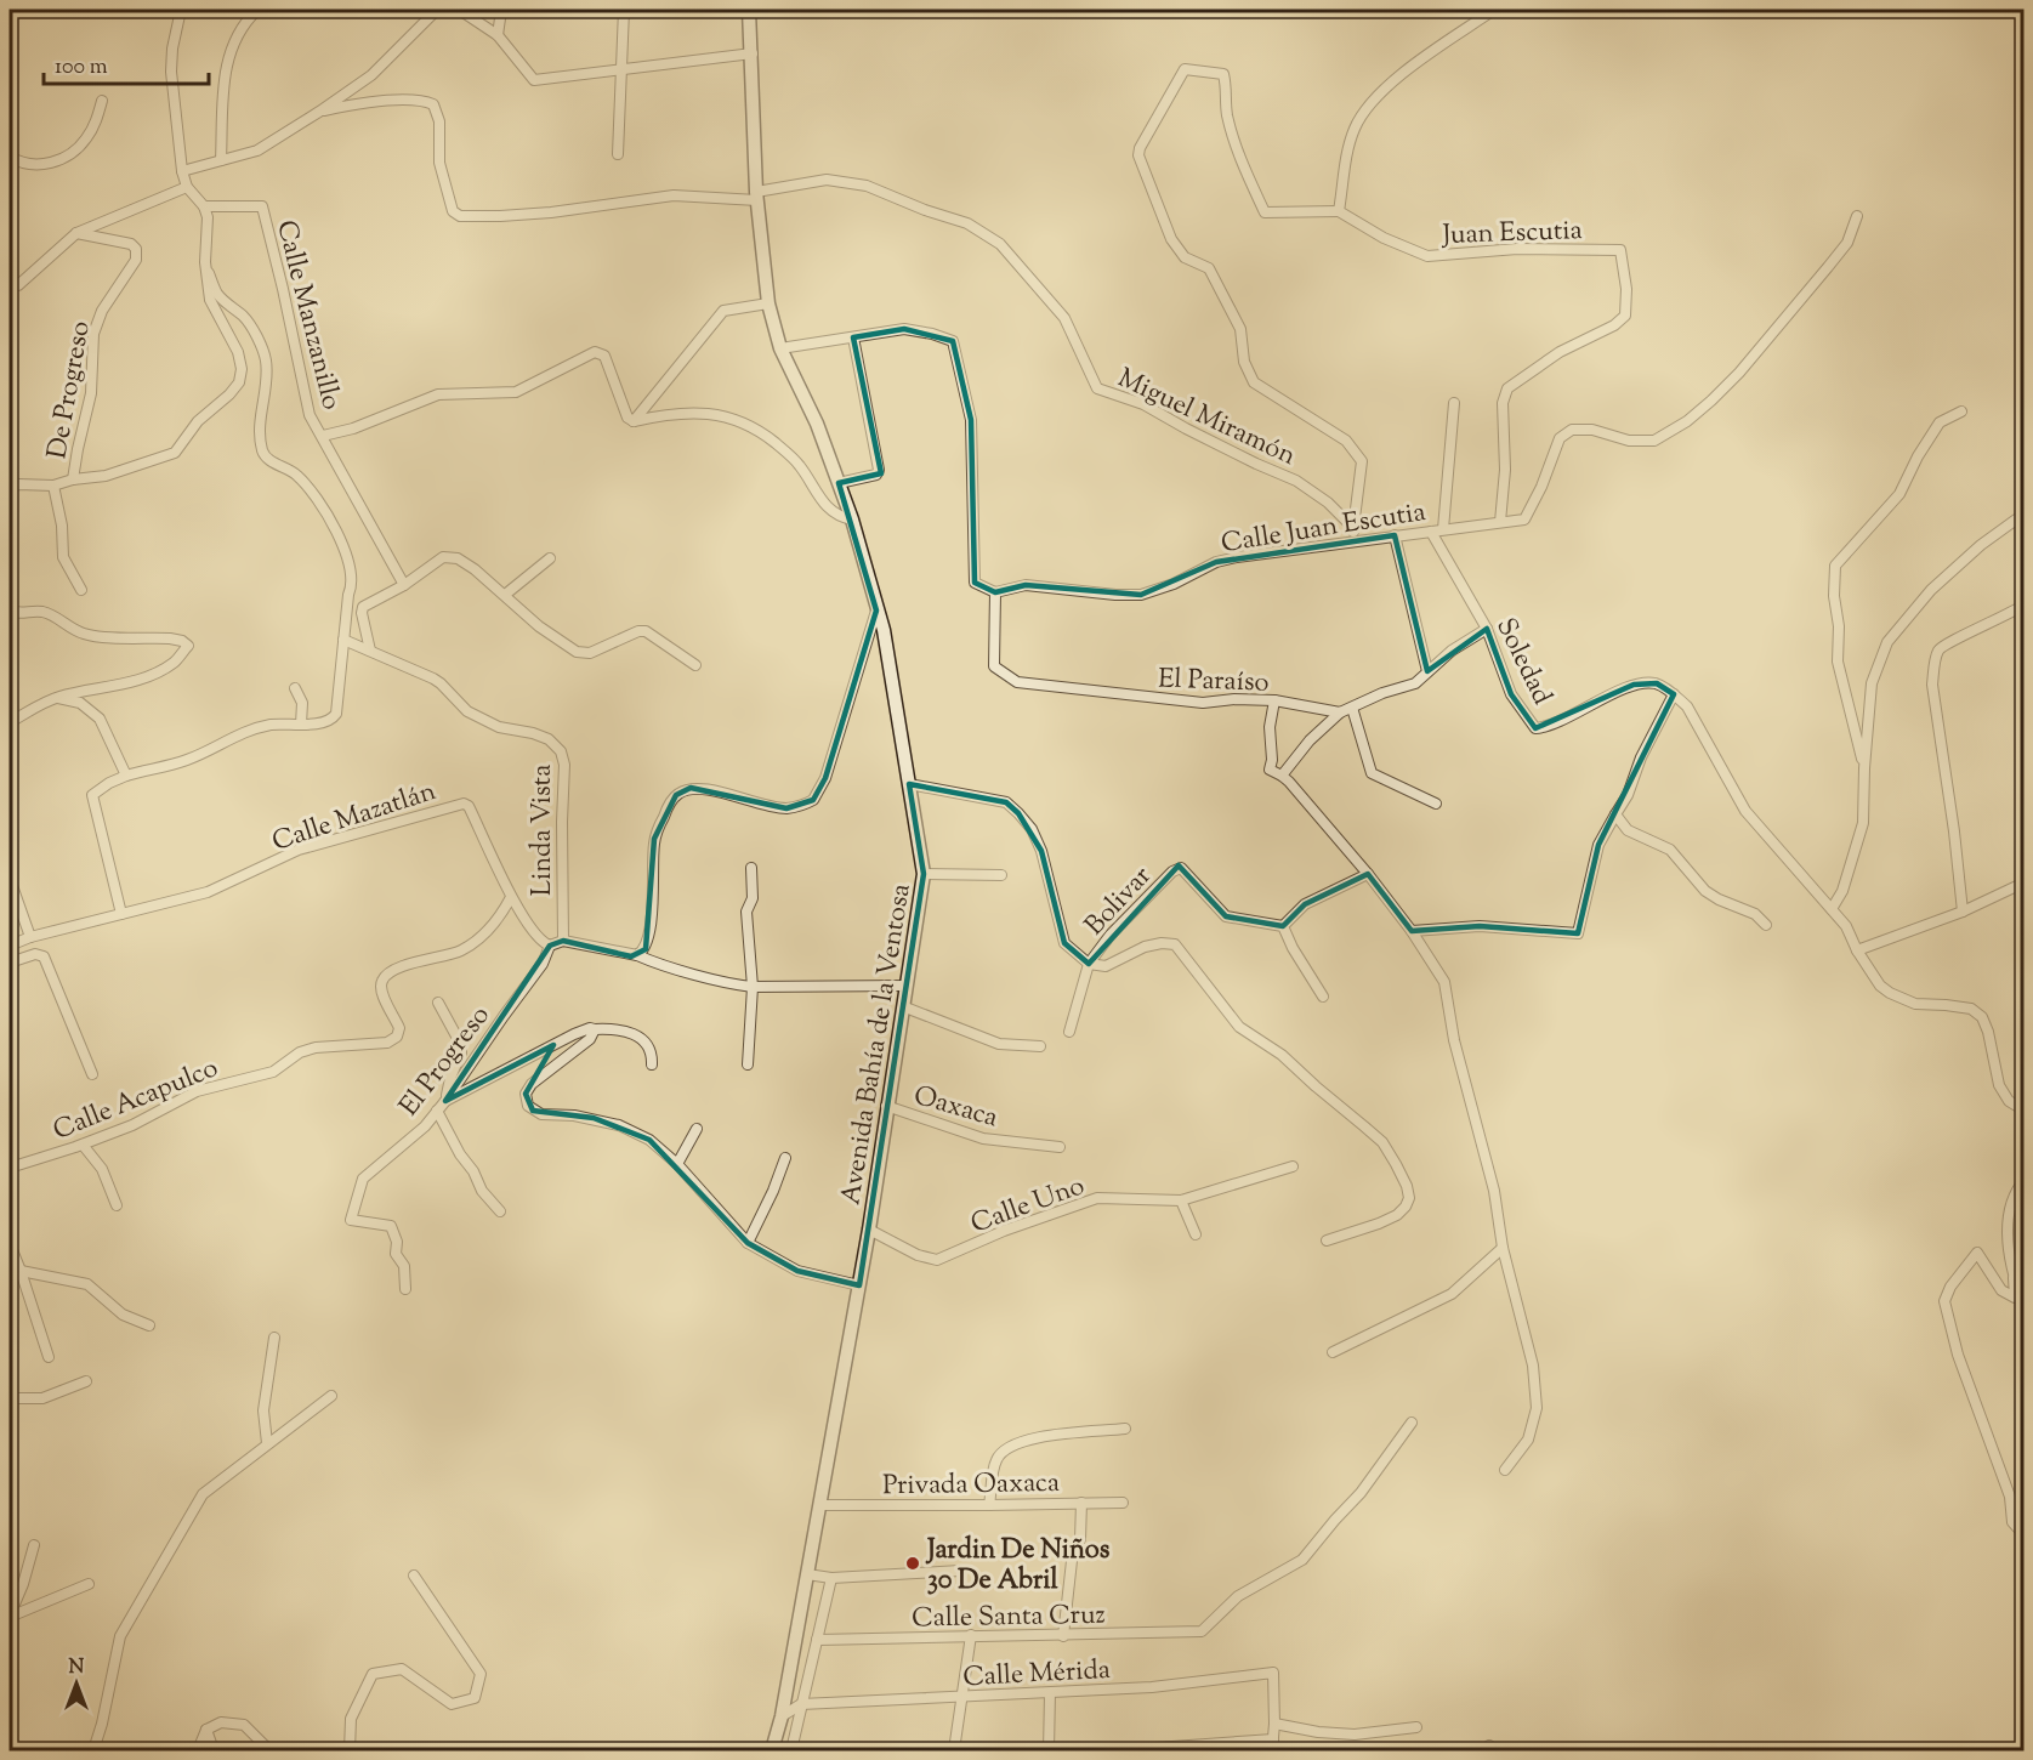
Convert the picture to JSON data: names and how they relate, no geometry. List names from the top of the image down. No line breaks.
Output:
{"streets":{"main road":["Avenida Bahía de la Ventosa"],"street":["Juan Escutia","Calle Manzanillo","De Progreso","Miguel Miramón","Calle Juan Escutia","Soledad","El Paraíso","Calle Mazatlán","Linda Vista","Bolivar","El Progreso","Calle Acapulco","Oaxaca","Calle Uno","Privada Oaxaca","Calle Santa Cruz","Calle Mérida"]},"crossings":[["Juan Escutia","Calle Juan Escutia"],["Miguel Miramón","Avenida Bahía de la Ventosa"],["Calle Juan Escutia","Soledad"],["Calle Juan Escutia","El Paraíso"],["Soledad","El Paraíso"],["Calle Mazatlán","El Progreso"],["Calle Mazatlán","Calle Acapulco"],["Avenida Bahía de la Ventosa","Oaxaca"],["Avenida Bahía de la Ventosa","Calle Uno"],["Avenida Bahía de la Ventosa","Privada Oaxaca"]],"places":["Jardin De Niños 30 De Abril"],"scale_bar":"100 m","north":"top"}
